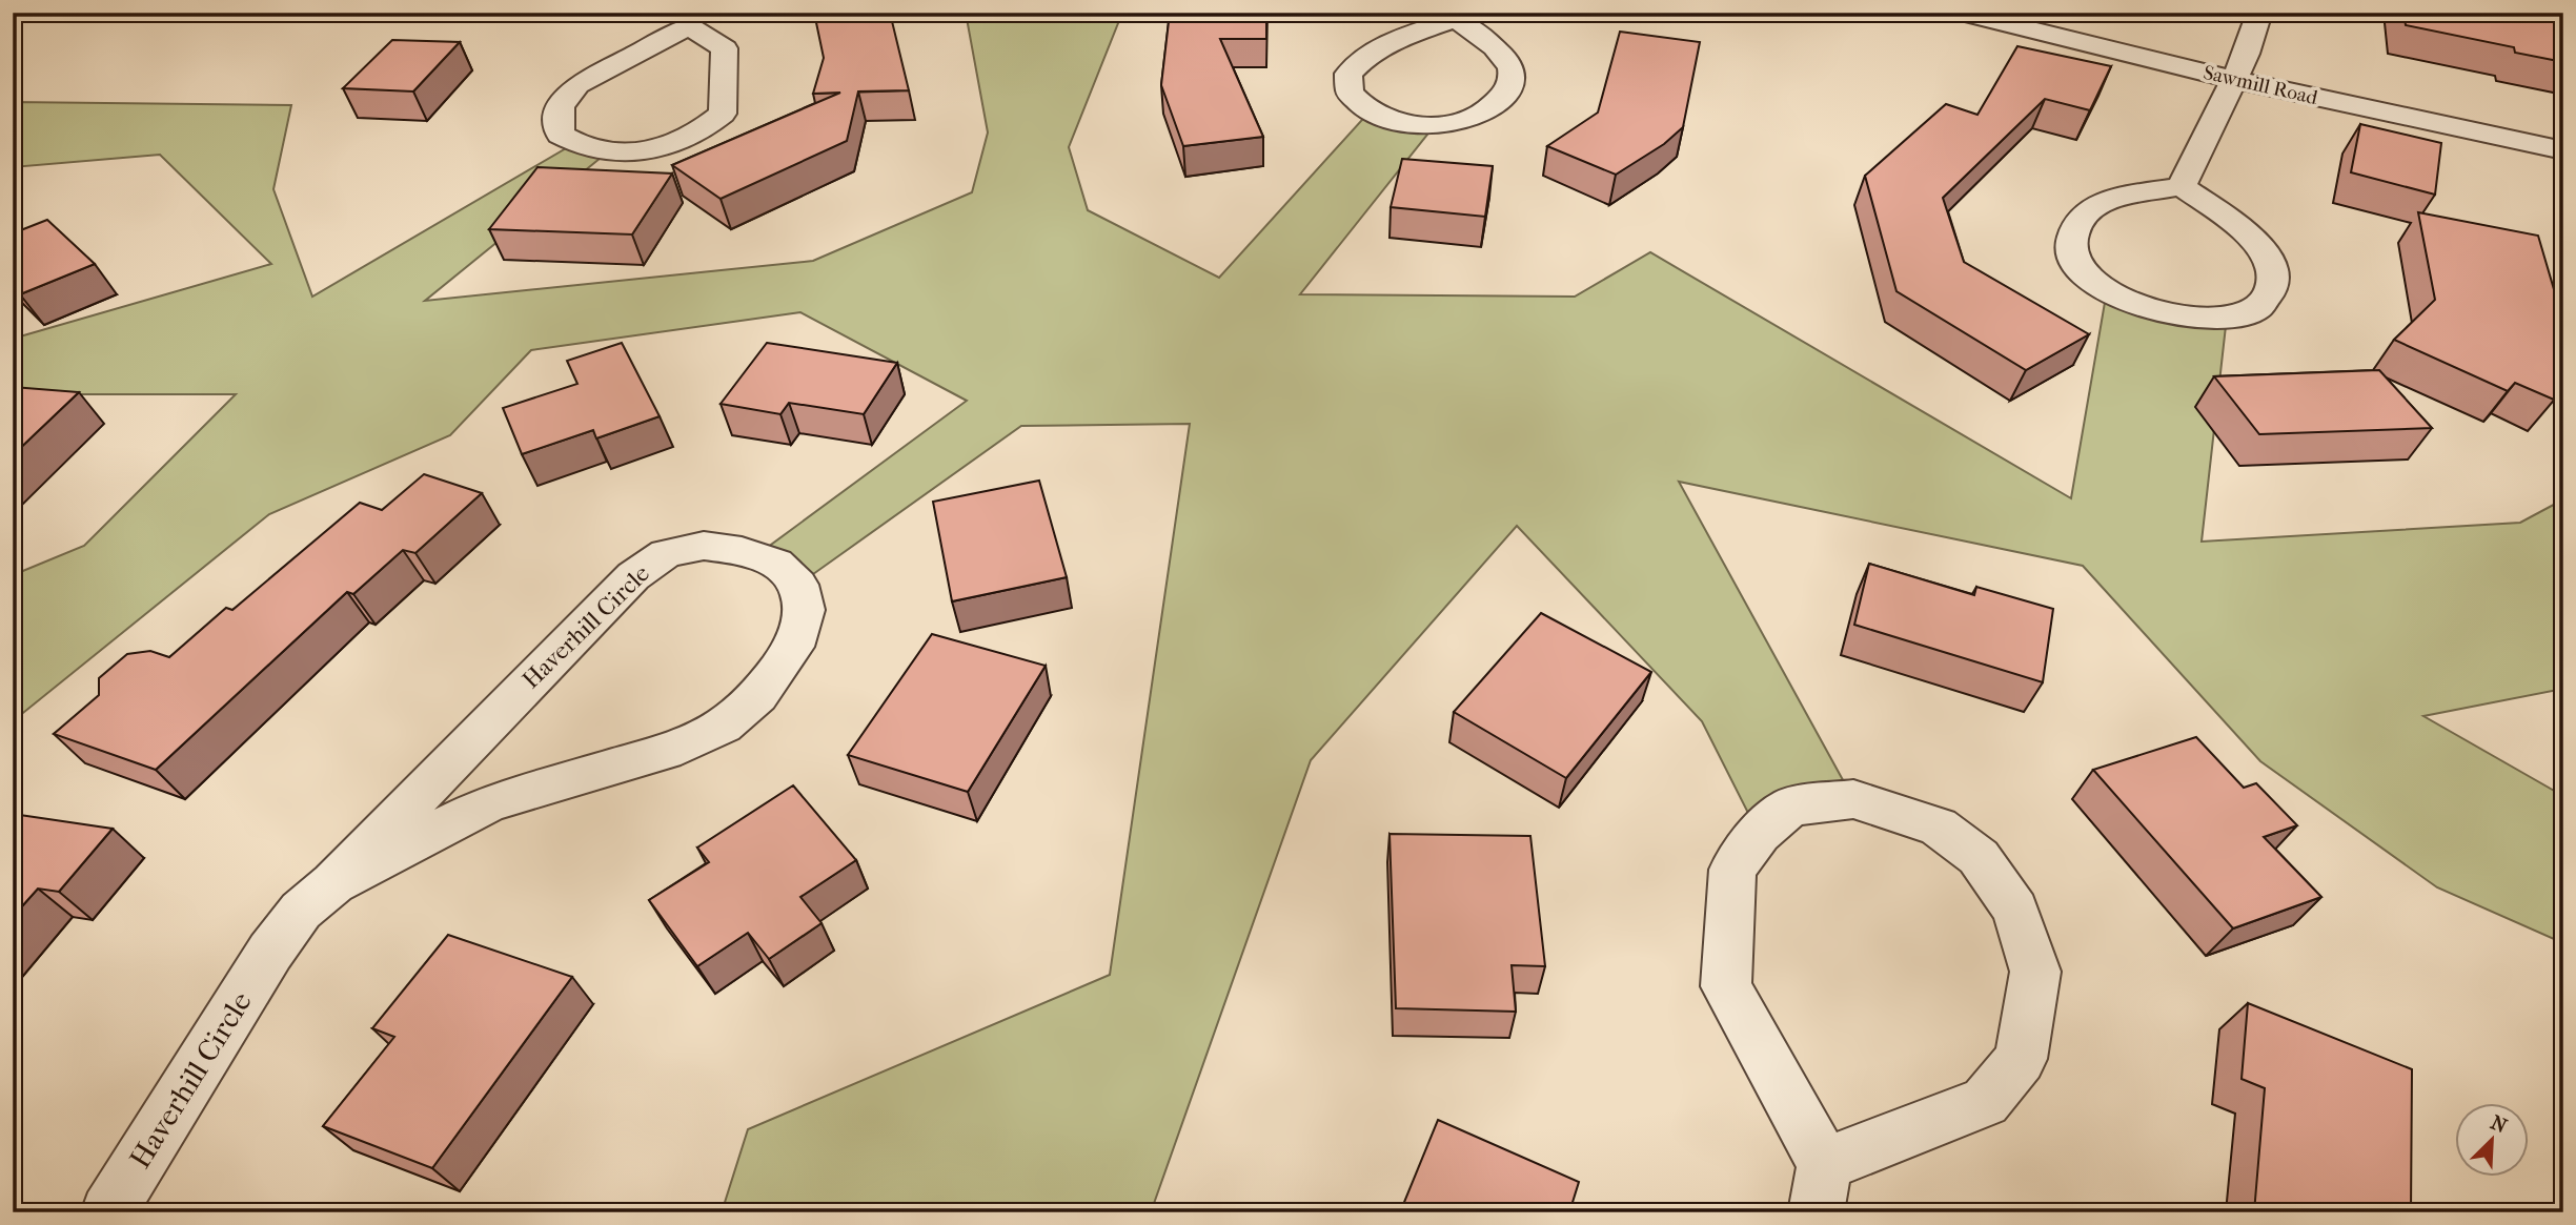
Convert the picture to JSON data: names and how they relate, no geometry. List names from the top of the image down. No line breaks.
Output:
{"streets":{"street":["Sawmill Road","Haverhill Circle"]},"north":"top right"}
